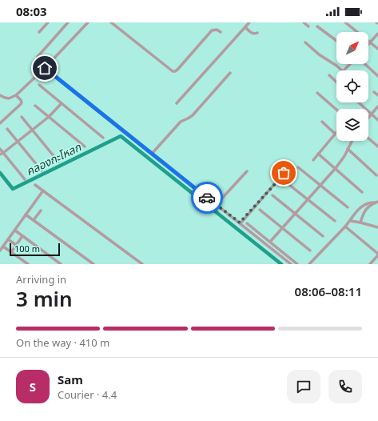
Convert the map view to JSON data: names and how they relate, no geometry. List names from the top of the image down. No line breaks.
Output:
{"water":["คลองกะโหลก"],"scale_bar":"100 m","north":"top right","page":{"status":"08:03","scale":"100 m","heading":["3 min","Arriving in","08:06–08:11"],"panel":["Sam","Courier · 4.4"],"bar":"On the way · 410 m","round":"S"}}
